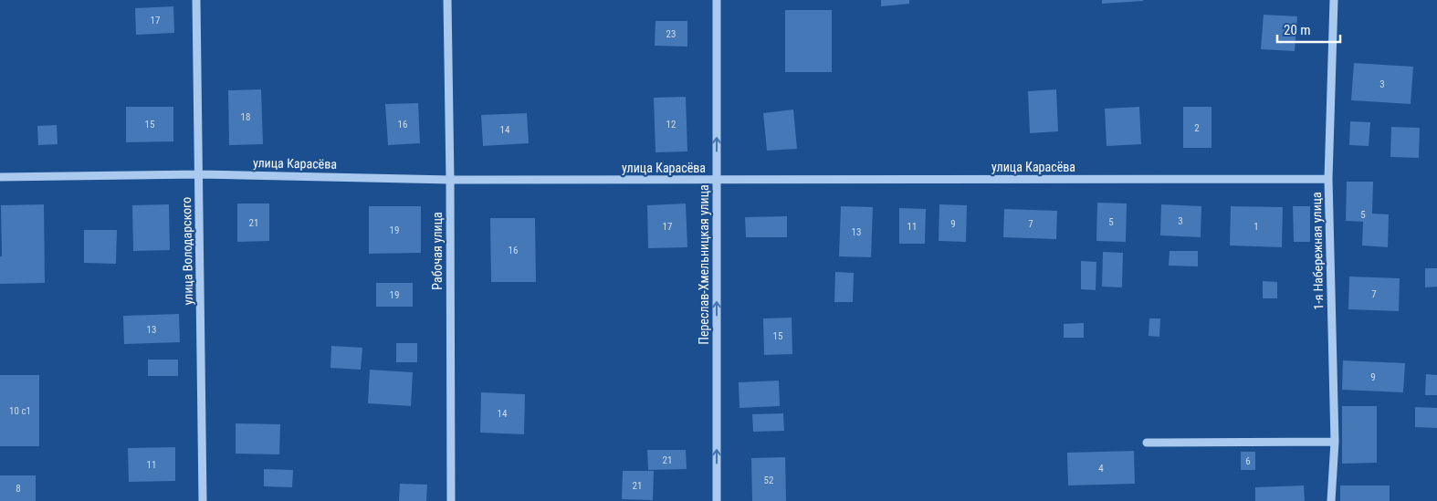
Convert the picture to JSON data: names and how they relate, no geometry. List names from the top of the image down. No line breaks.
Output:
{"streets":{"street":["улица Карасёва","улица Володарского","Рабочая улица","1-я Набережная улица","Переслав-Хмельницкая улица"]},"crossings":[["улица Карасёва","улица Володарского"],["улица Карасёва","Рабочая улица"],["улица Карасёва","1-я Набережная улица"],["улица Карасёва","Переслав-Хмельницкая улица"]],"one_way":["Переслав-Хмельницкая улица"],"house_numbers":["17","23","3","18","15","16","12","2","14","5","3","5","21","9","7","17","11","1","19","13","16","7","19","13","15","9","10 с1","14","21","6","11","4","52","21","8"],"scale_bar":"20 m"}
